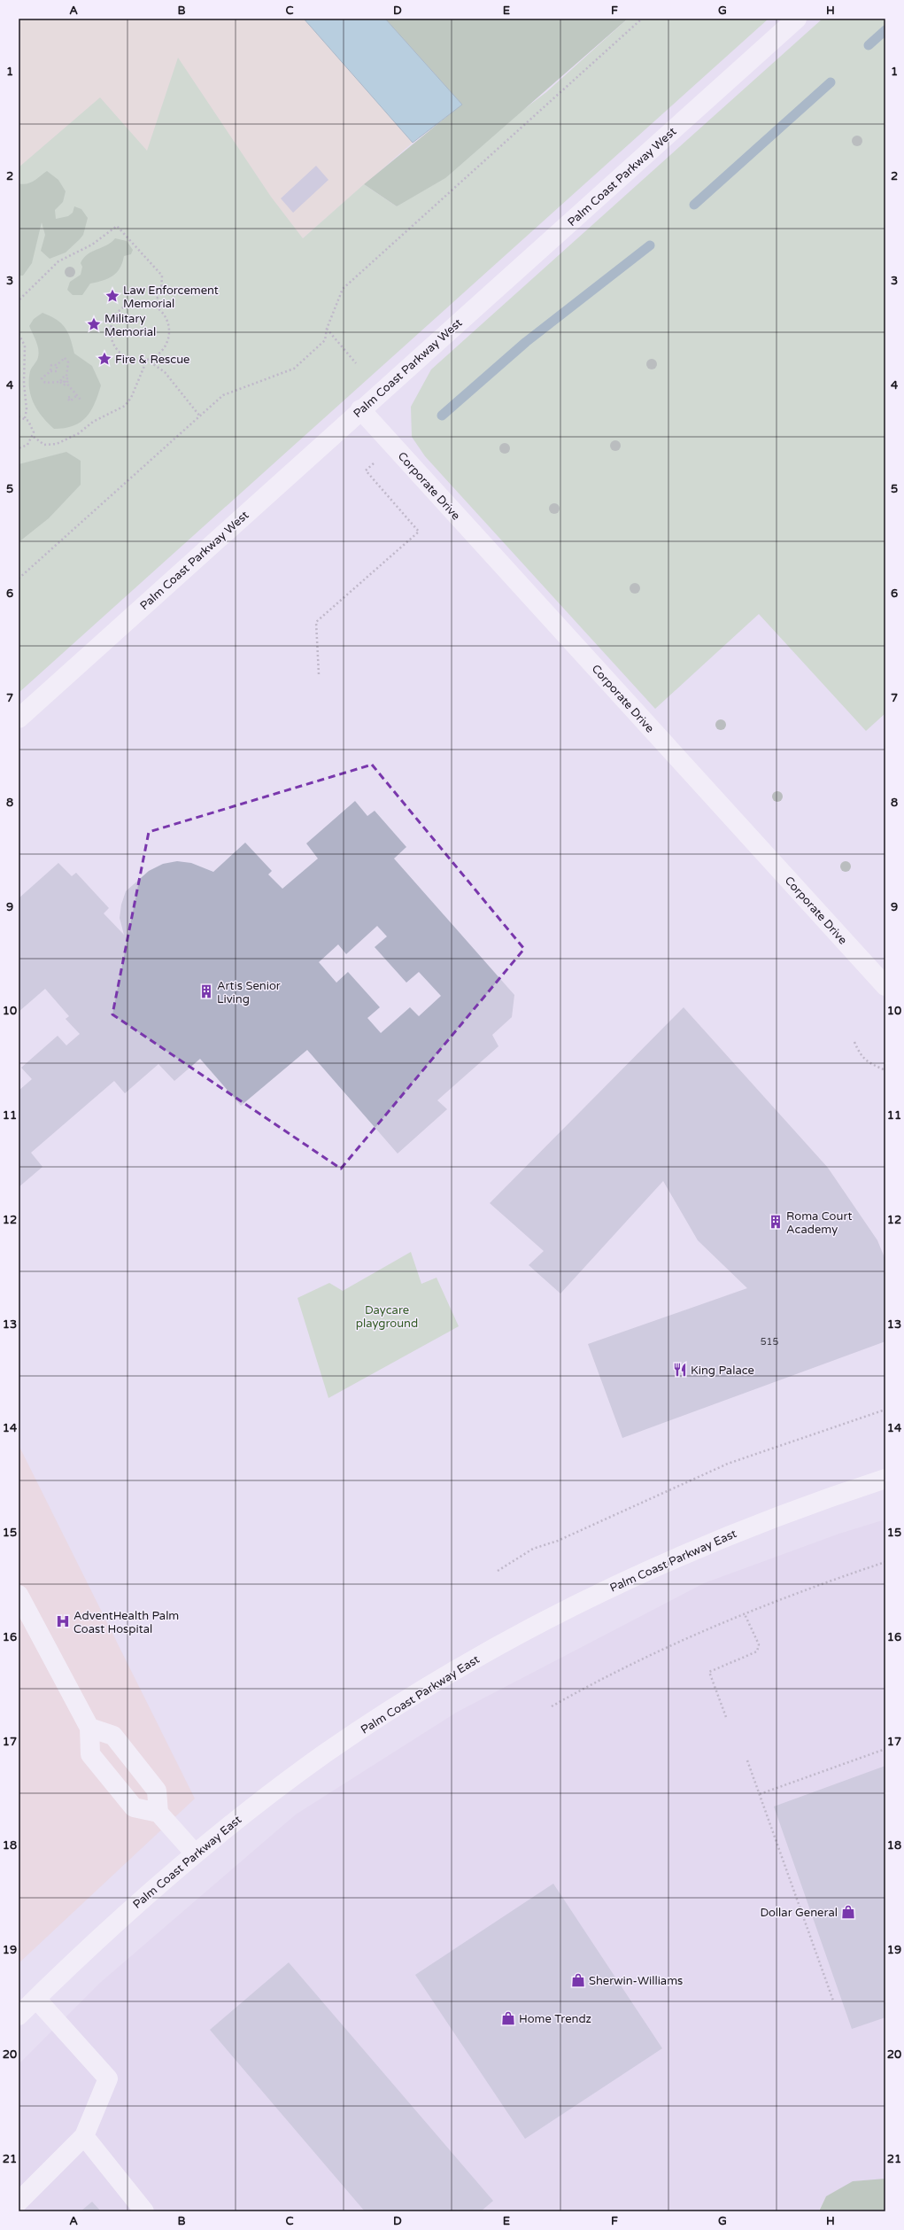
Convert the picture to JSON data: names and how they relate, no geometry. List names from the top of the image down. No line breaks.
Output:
{"streets":{"main road":["Palm Coast Parkway West","Corporate Drive","Palm Coast Parkway East"]},"crossings":[["Palm Coast Parkway West","Corporate Drive"]],"parks":["Daycare playground"],"places":{"place":["Law Enforcement Memorial","Military Memorial","Fire & Rescue"],"building":["Artis Senior Living","Roma Court Academy"],"restaurant":["King Palace"],"hospital":["AdventHealth Palm Coast Hospital"],"shop":["Dollar General","Sherwin-Williams","Home Trendz"]},"house_numbers":["515"],"grid":{"columns":["A","B","C","D","E","F","G","H"],"rows":["1","2","3","4","5","6","7","8","9","10","11","12","13","14","15","16","17","18","19","20","21"]}}
